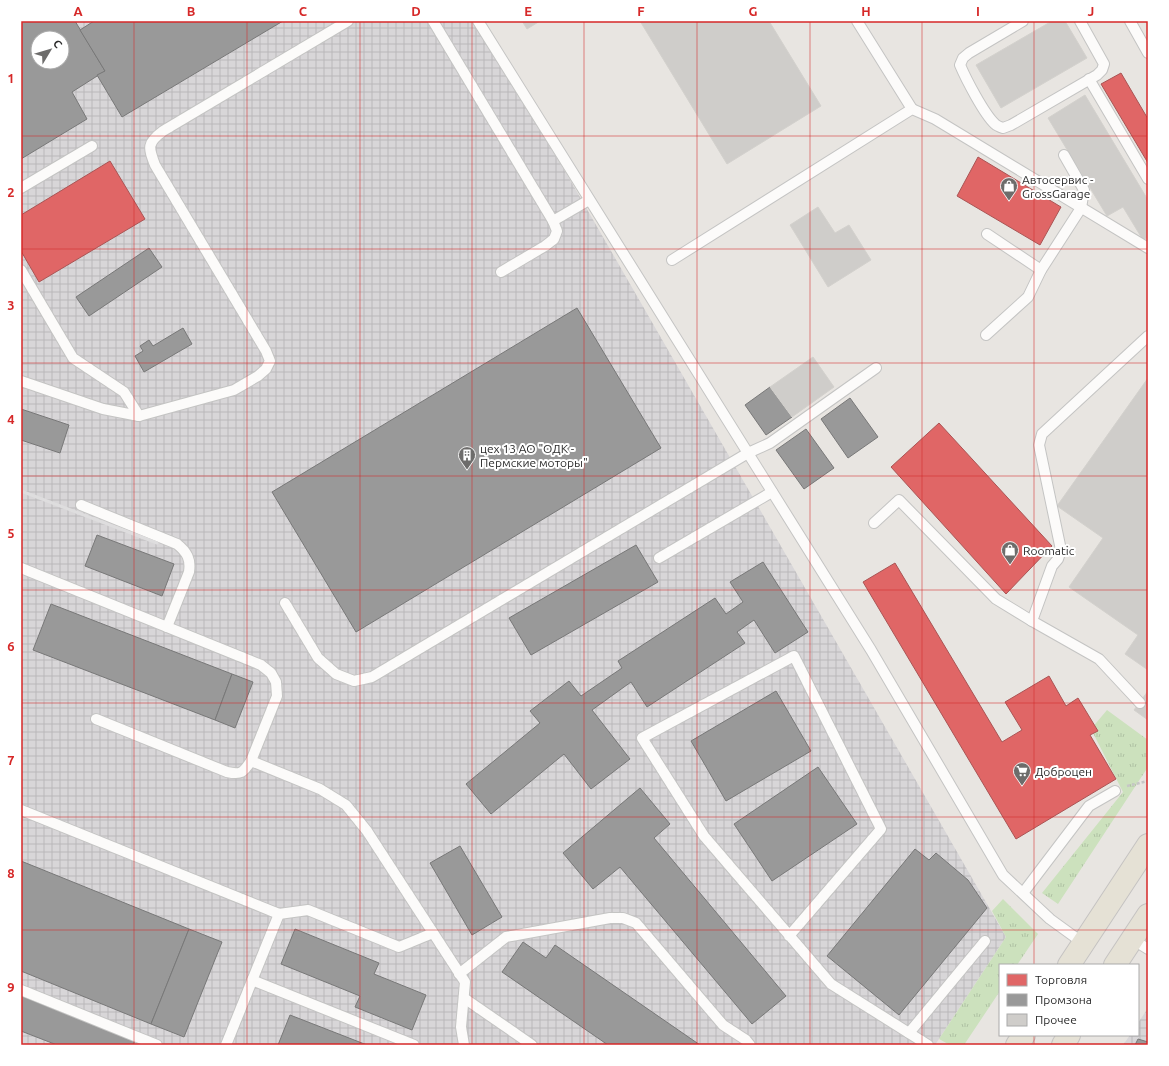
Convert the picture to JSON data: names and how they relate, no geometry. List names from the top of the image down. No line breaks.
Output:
{"places":{"shop":["Автосервис - GrossGarage","Roomatic"],"building":["цех 13 АО \"ОДК - Пермские моторы\""],"supermarket":["Доброцен"]},"legend":["Торговля","Промзона","Прочее"],"north":"top right","grid":{"columns":["A","B","C","D","E","F","G","H","I","J"],"rows":["1","2","3","4","5","6","7","8","9"]}}
